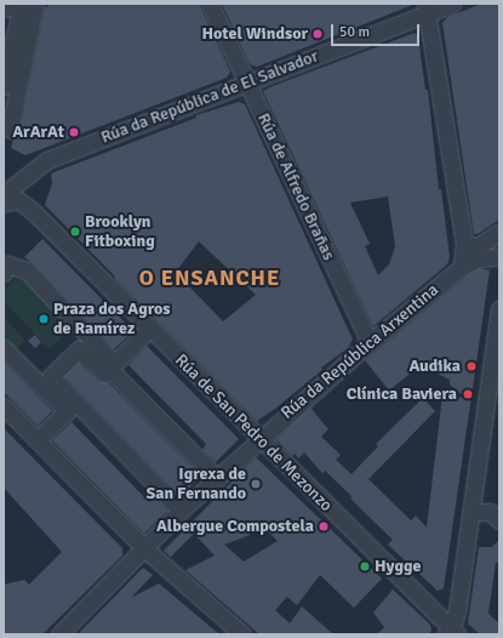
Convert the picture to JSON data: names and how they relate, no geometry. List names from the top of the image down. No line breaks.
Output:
{"streets":{"street":["Rúa da República de El Salvador","Rúa de Alfredo Brañas","Rúa da República Arxentina","Rúa de San Pedro de Mezonzo"]},"crossings":[["Rúa da República de El Salvador","Rúa de Alfredo Brañas"],["Rúa de Alfredo Brañas","Rúa da República Arxentina"],["Rúa da República Arxentina","Rúa de San Pedro de Mezonzo"]],"districts":["O ENSANCHE"],"places":["Hotel Windsor","ArArAt","Brooklyn Fitboxing","Praza dos Agros de Ramírez","Audika","Clínica Baviera","Igrexa de San Fernando","Albergue Compostela","Hygge"],"scale_bar":"50 m"}
